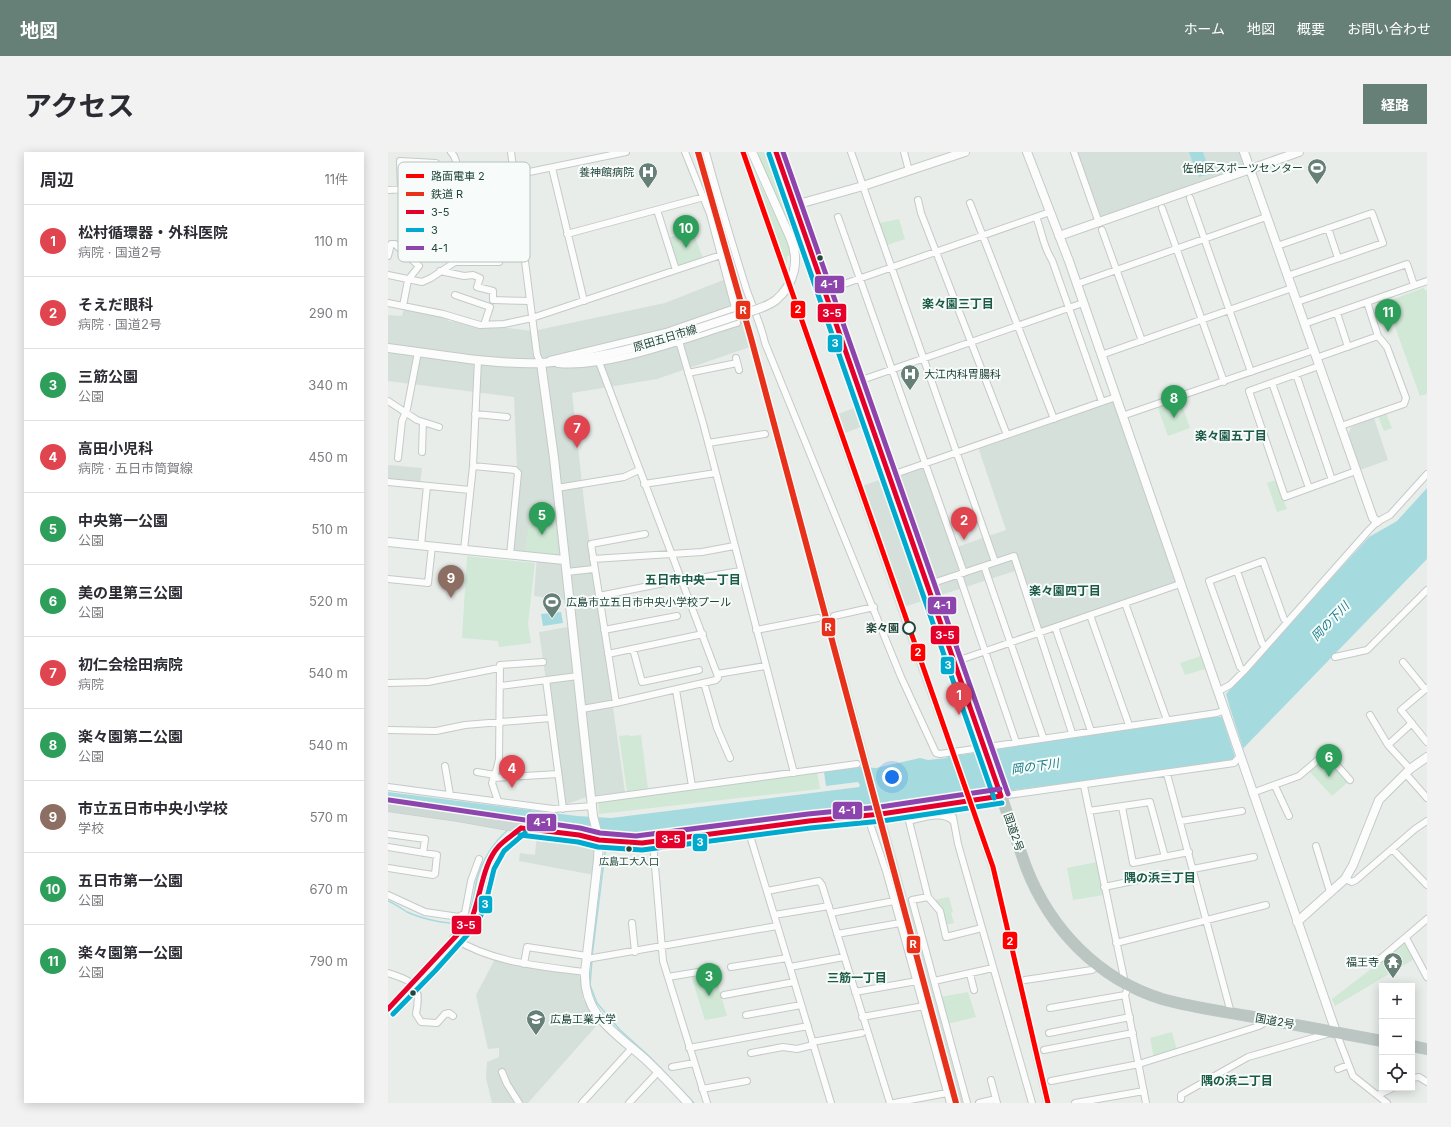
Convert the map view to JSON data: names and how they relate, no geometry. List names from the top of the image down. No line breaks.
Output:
{"streets":{"highway":["国道2号"],"street":["原田五日市線"]},"districts":["楽々園三丁目","楽々園五丁目","五日市中央一丁目","楽々園四丁目","隅の浜三丁目","三筋一丁目","隅の浜二丁目"],"water":["岡の下川"],"places":{"sports":["佐伯区スポーツセンター","広島市立五日市中央小学校プール"],"hospital":["養神館病院","大江内科胃腸科"],"other":["楽々園","広島工大入口"],"temple":["福王寺"],"school or university":["広島工業大学"]},"lines":["tram line 2","rail line R","transit line 3-5","transit line 4-1","transit line 3"],"legend":["路面電車 2","鉄道 R","3-5","3","4-1"],"page":{"header":"地図","nav":["ホーム","地図","概要","お問い合わせ"],"title":"アクセス","buttons":"経路","heading":["周辺","11件"],"list":[{"mark":"1","name":"松村循環器・外科医院","note":"病院 · 国道2号","value":"110 m"},{"mark":"2","name":"そえだ眼科","note":"病院 · 国道2号","value":"290 m"},{"mark":"3","name":"三筋公園","note":"公園","value":"340 m"},{"mark":"4","name":"高田小児科","note":"病院 · 五日市筒賀線","value":"450 m"},{"mark":"5","name":"中央第一公園","note":"公園","value":"510 m"},{"mark":"6","name":"美の里第三公園","note":"公園","value":"520 m"},{"mark":"7","name":"初仁会桧田病院","note":"病院","value":"540 m"},{"mark":"8","name":"楽々園第二公園","note":"公園","value":"540 m"},{"mark":"9","name":"市立五日市中央小学校","note":"学校","value":"570 m"},{"mark":"10","name":"五日市第一公園","note":"公園","value":"670 m"},{"mark":"11","name":"楽々園第一公園","note":"公園","value":"790 m"}],"pins":["10","11","8","7","5","2","9","1","6","4","3"],"map_buttons":["+","−"]}}
